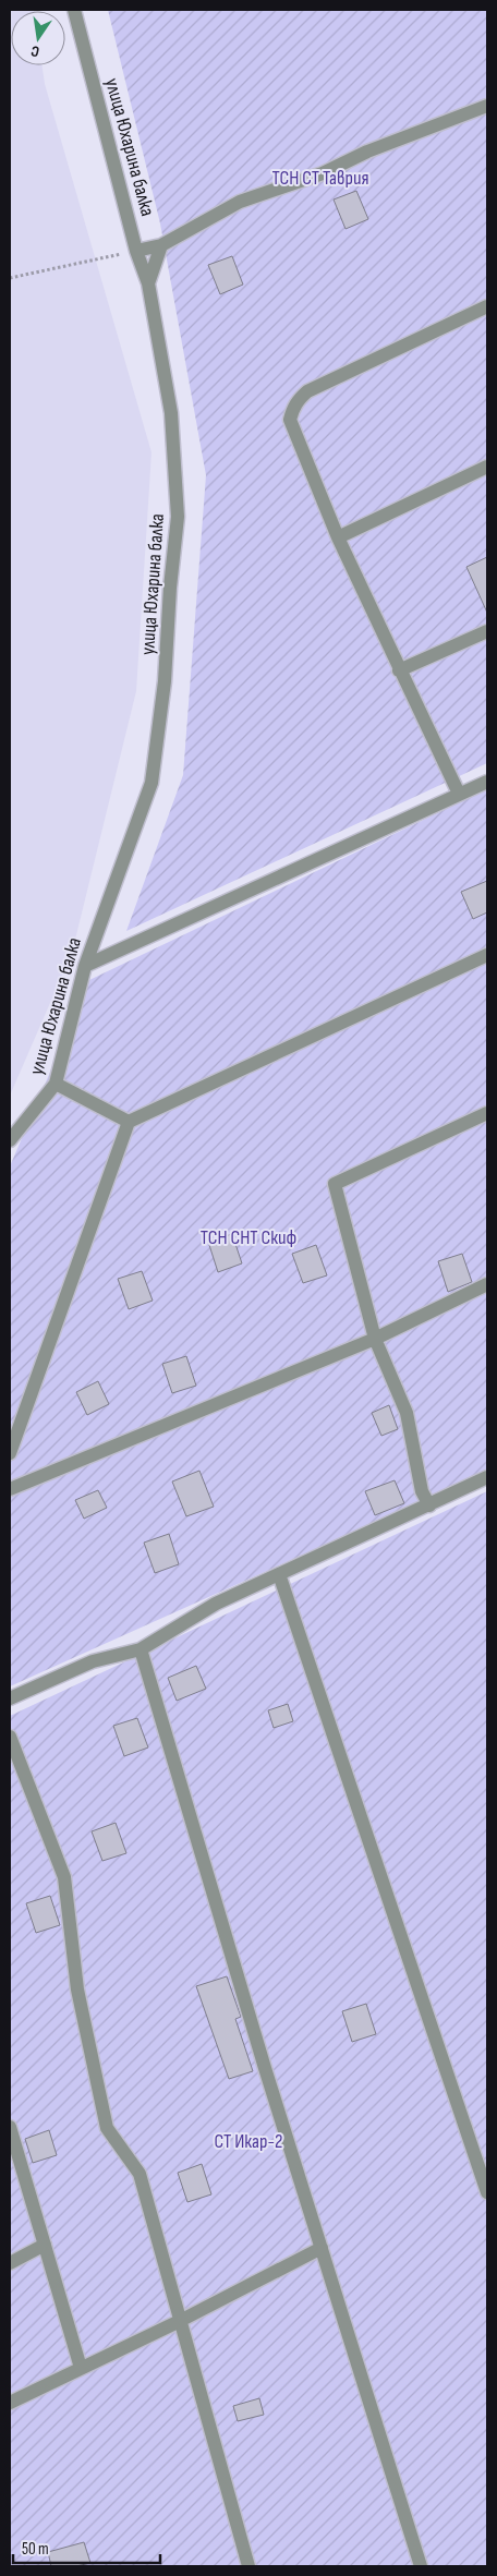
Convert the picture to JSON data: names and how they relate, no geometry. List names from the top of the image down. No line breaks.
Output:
{"streets":{"street":["улица Юхарина балка"]},"parks":["ТСН СТ Таврия","ТСН СНТ Скиф","СТ Икар-2"],"scale_bar":"50 m","north":"bottom"}
